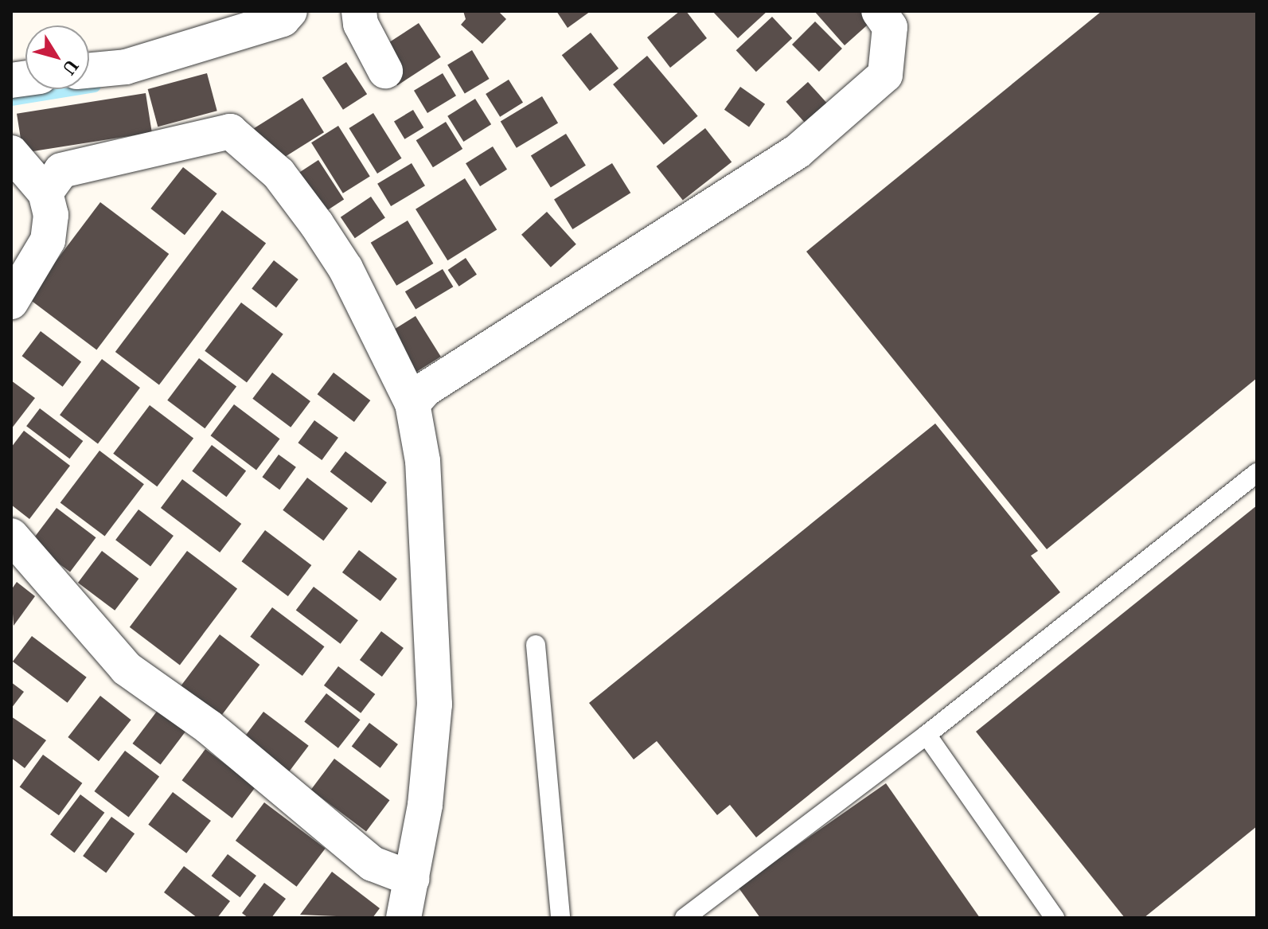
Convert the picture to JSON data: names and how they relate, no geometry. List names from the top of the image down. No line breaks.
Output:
{"north":"bottom right"}
